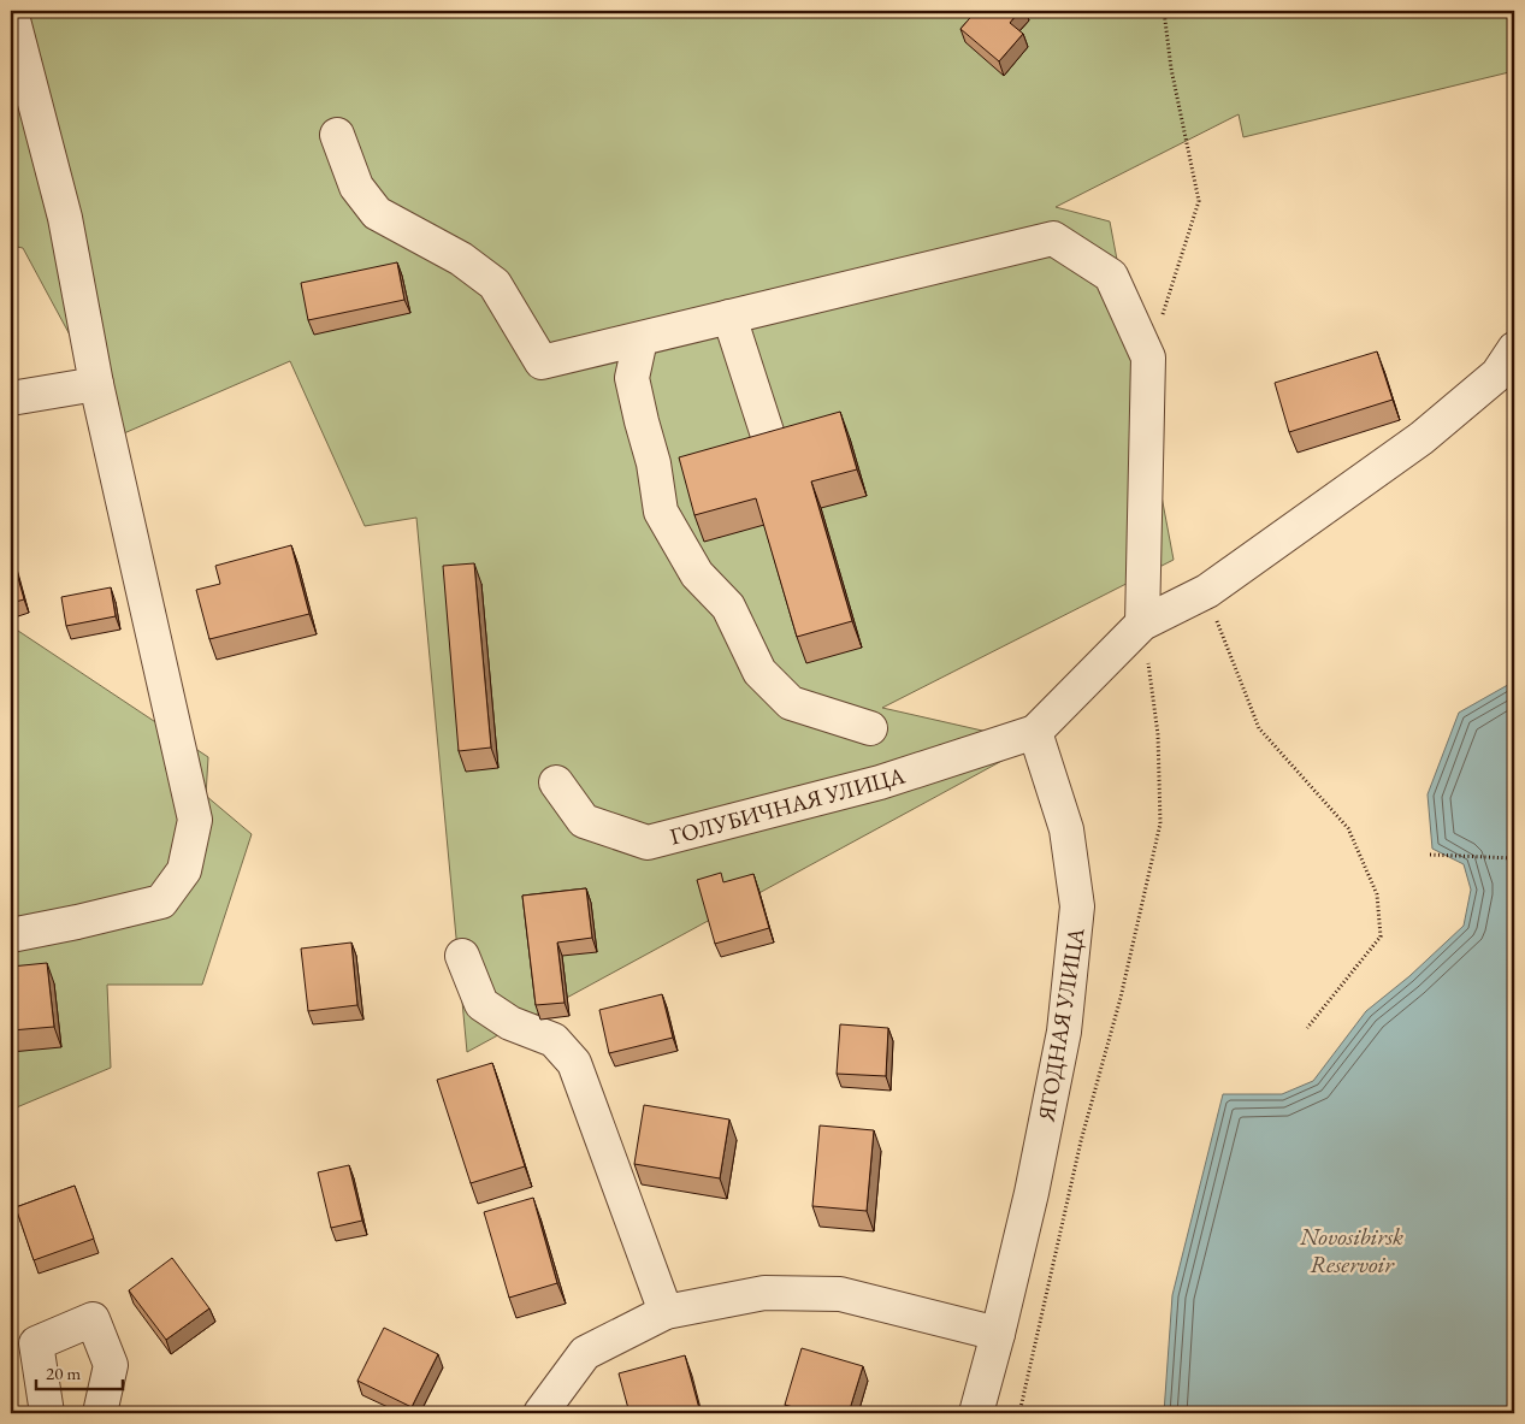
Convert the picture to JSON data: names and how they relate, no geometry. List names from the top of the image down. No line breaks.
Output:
{"streets":{"street":["ГОЛУБИЧНАЯ УЛИЦА","ЯГОДНАЯ УЛИЦА"]},"crossings":[["ГОЛУБИЧНАЯ УЛИЦА","ЯГОДНАЯ УЛИЦА"]],"water":["Novosibirsk Reservoir"],"scale_bar":"20 m"}
